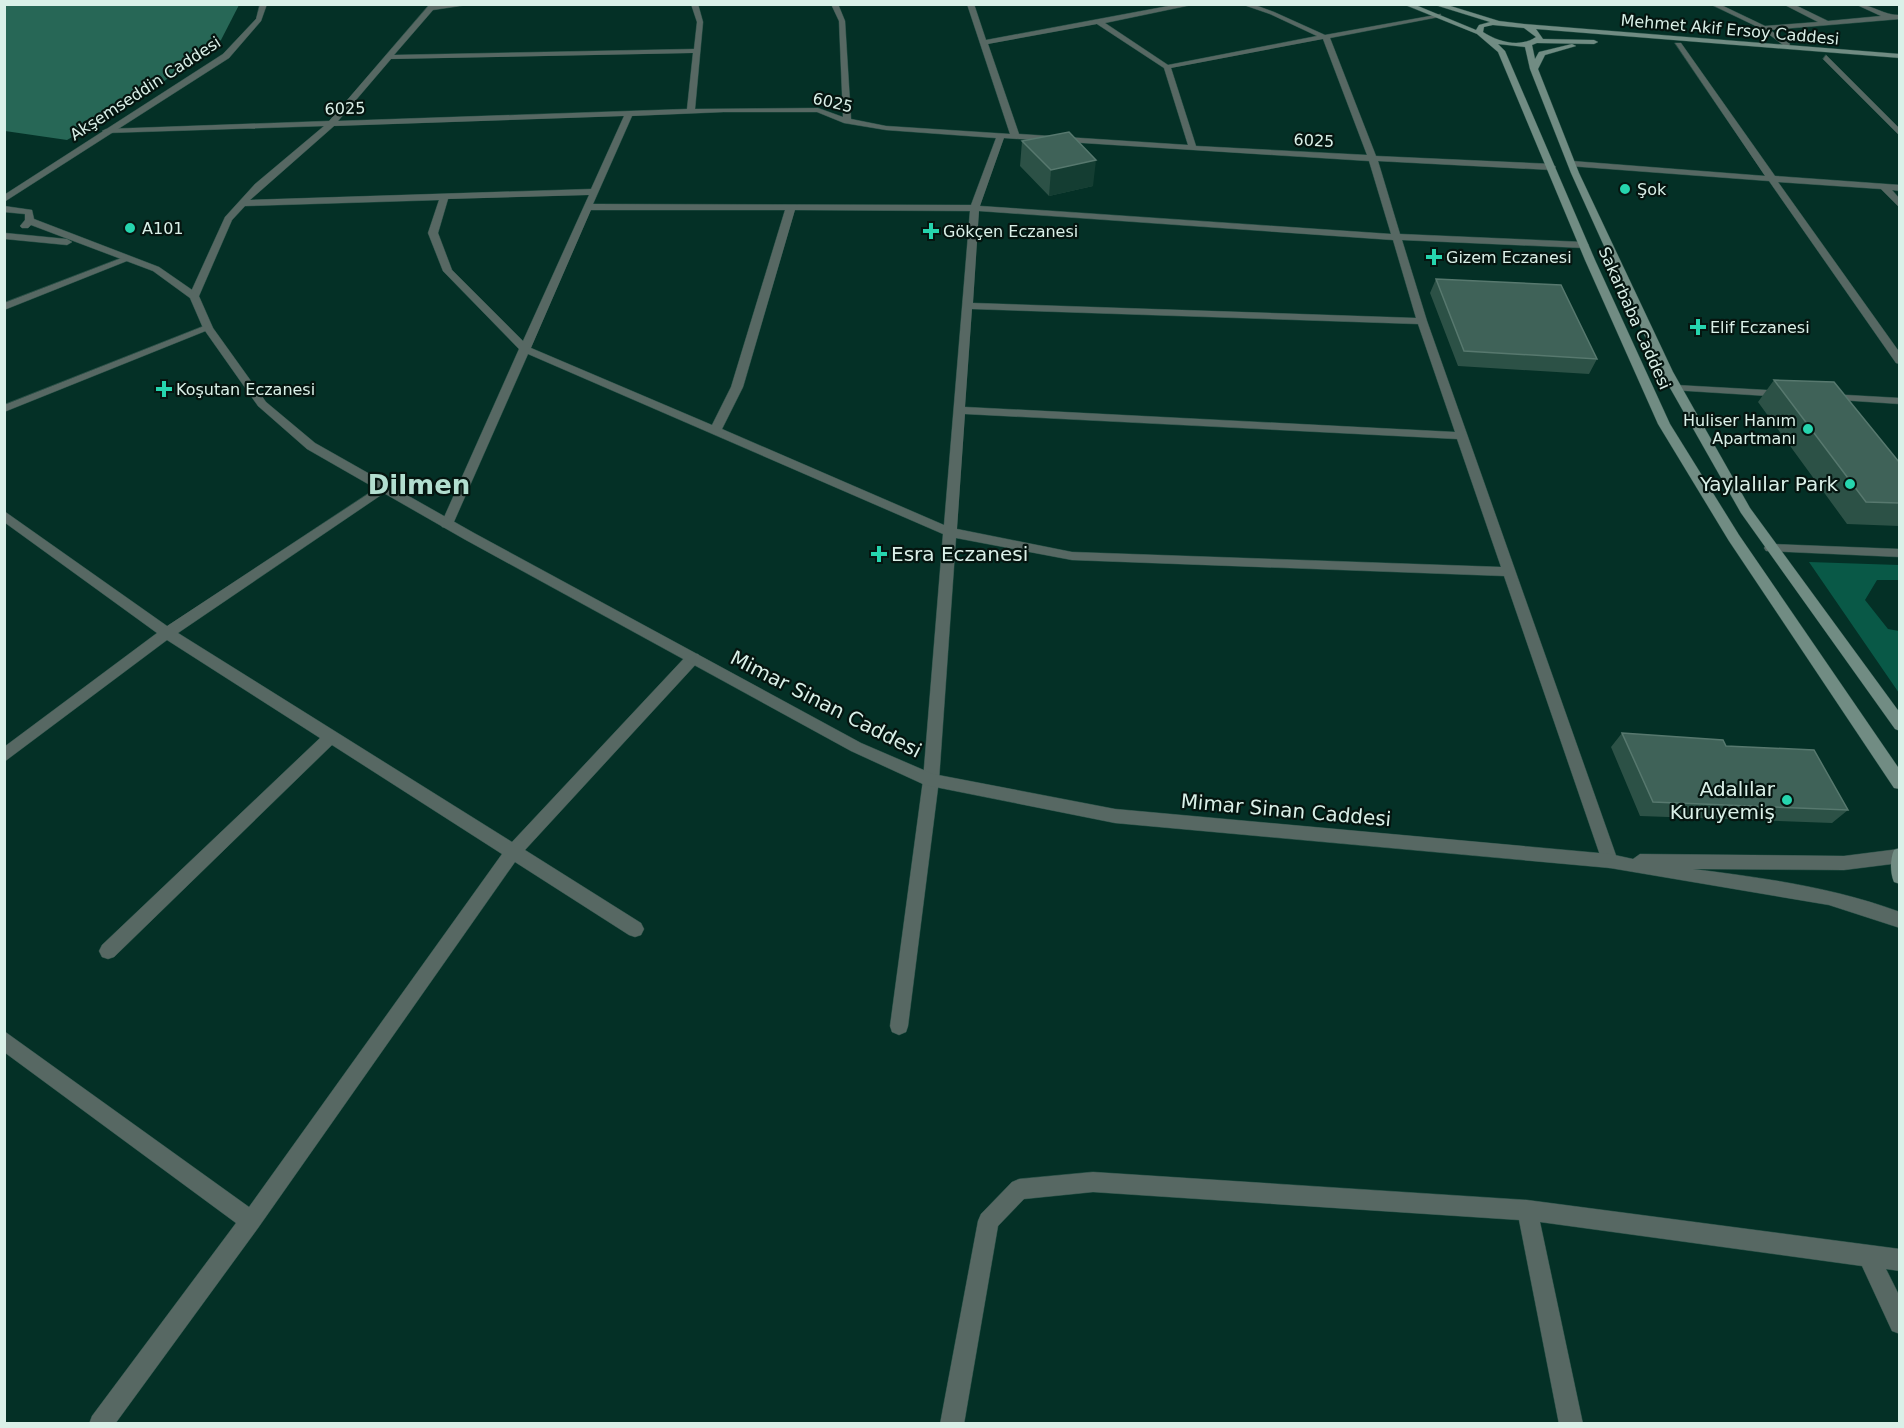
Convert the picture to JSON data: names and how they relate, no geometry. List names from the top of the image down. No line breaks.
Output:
{"streets":{"main road":["Mehmet Akif Ersoy Caddesi","Sakarbaba Caddesi"],"street":["Akşemseddin Caddesi","6025","Mimar Sinan Caddesi"]},"crossings":[["Mehmet Akif Ersoy Caddesi","Sakarbaba Caddesi"],["Akşemseddin Caddesi","6025"],["6025","Sakarbaba Caddesi"]],"districts":["Dilmen"],"places":{"other":["Şok","A101","Huliser Hanım Apartmanı","Yaylalılar Park","Adalılar Kuruyemiş"],"health":["Gökçen Eczanesi","Gizem Eczanesi","Elif Eczanesi","Koşutan Eczanesi","Esra Eczanesi"]}}
